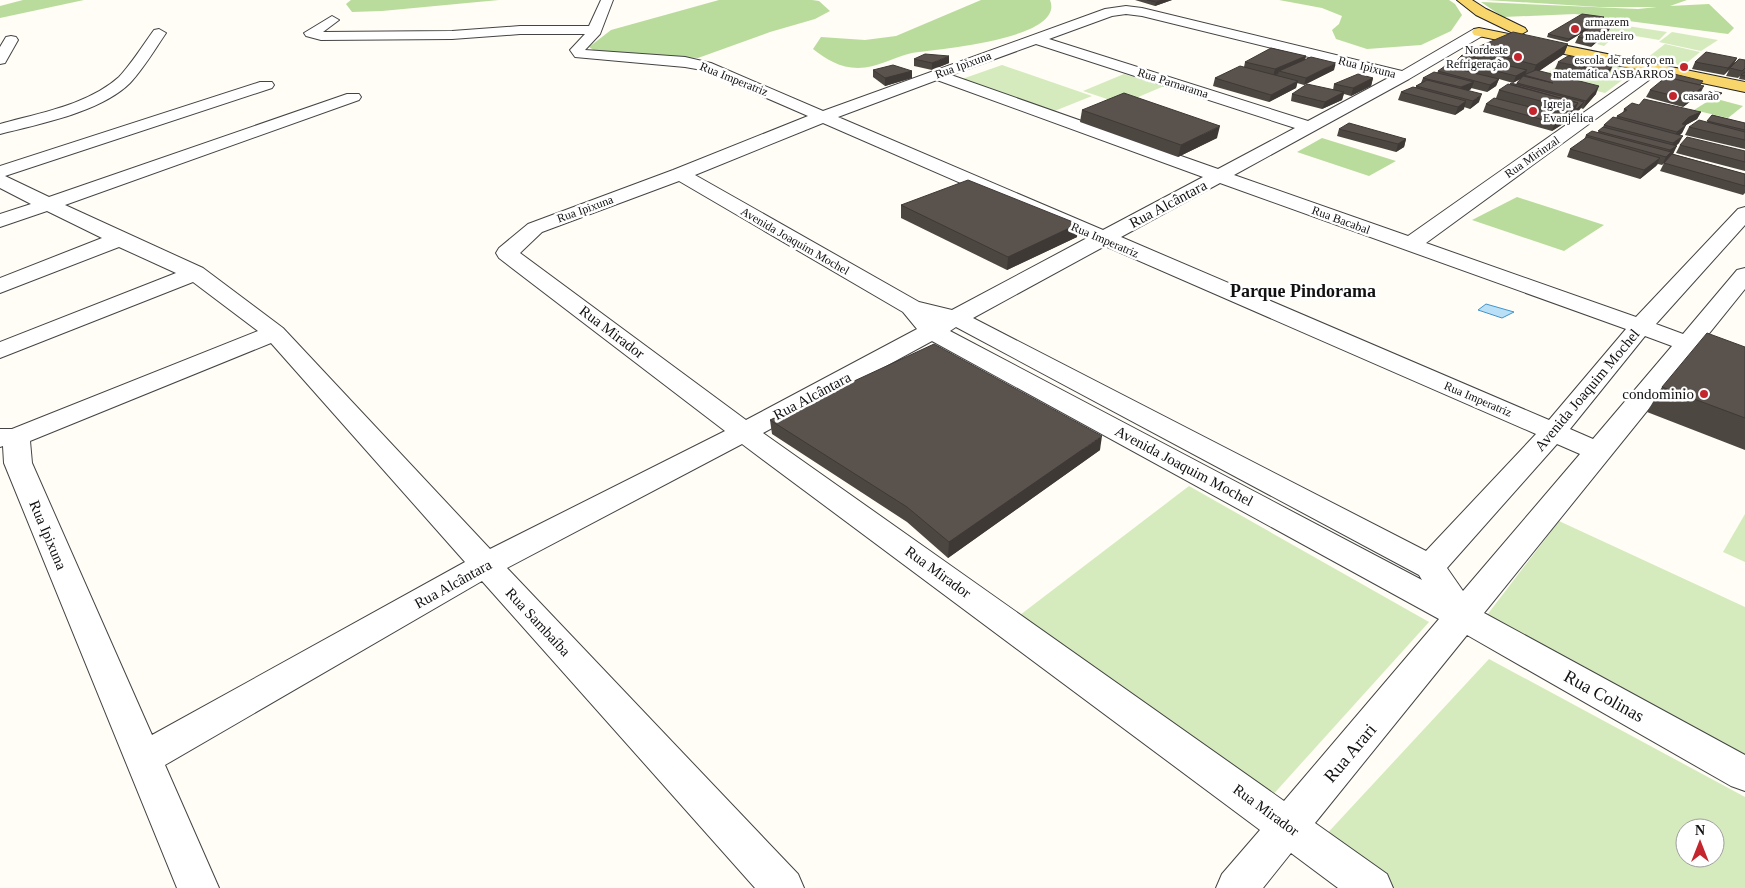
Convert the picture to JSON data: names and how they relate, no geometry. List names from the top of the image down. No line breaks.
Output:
{"streets":{"street":["Rua Ipixuna","Rua Imperatriz","Rua Parnarama","Rua Mirinzal","Rua Alcântara","Rua Bacabal","Avenida Joaquim Mochel","Rua Mirador","Rua Sambaíba","Rua Colinas","Rua Arari"]},"crossings":[["Rua Ipixuna","Rua Imperatriz"],["Rua Ipixuna","Rua Parnarama"],["Rua Ipixuna","Rua Alcântara"],["Rua Ipixuna","Rua Bacabal"],["Rua Ipixuna","Avenida Joaquim Mochel"],["Rua Ipixuna","Rua Mirador"],["Rua Ipixuna","Rua Sambaíba"],["Rua Imperatriz","Rua Alcântara"],["Rua Imperatriz","Avenida Joaquim Mochel"],["Rua Parnarama","Rua Alcântara"],["Rua Mirinzal","Rua Bacabal"],["Rua Alcântara","Rua Bacabal"],["Rua Alcântara","Avenida Joaquim Mochel"],["Rua Alcântara","Rua Mirador"],["Rua Alcântara","Rua Sambaíba"],["Rua Bacabal","Avenida Joaquim Mochel"],["Avenida Joaquim Mochel","Rua Colinas"],["Avenida Joaquim Mochel","Rua Arari"],["Rua Mirador","Rua Arari"],["Rua Colinas","Rua Arari"]],"districts":["Parque Pindorama"],"places":["armazem madereiro","Nordeste Refrigeração","escola de reforço em matemática ASBARROS","casarão","Igreja Evanjélica","condominio"],"north":"top"}
